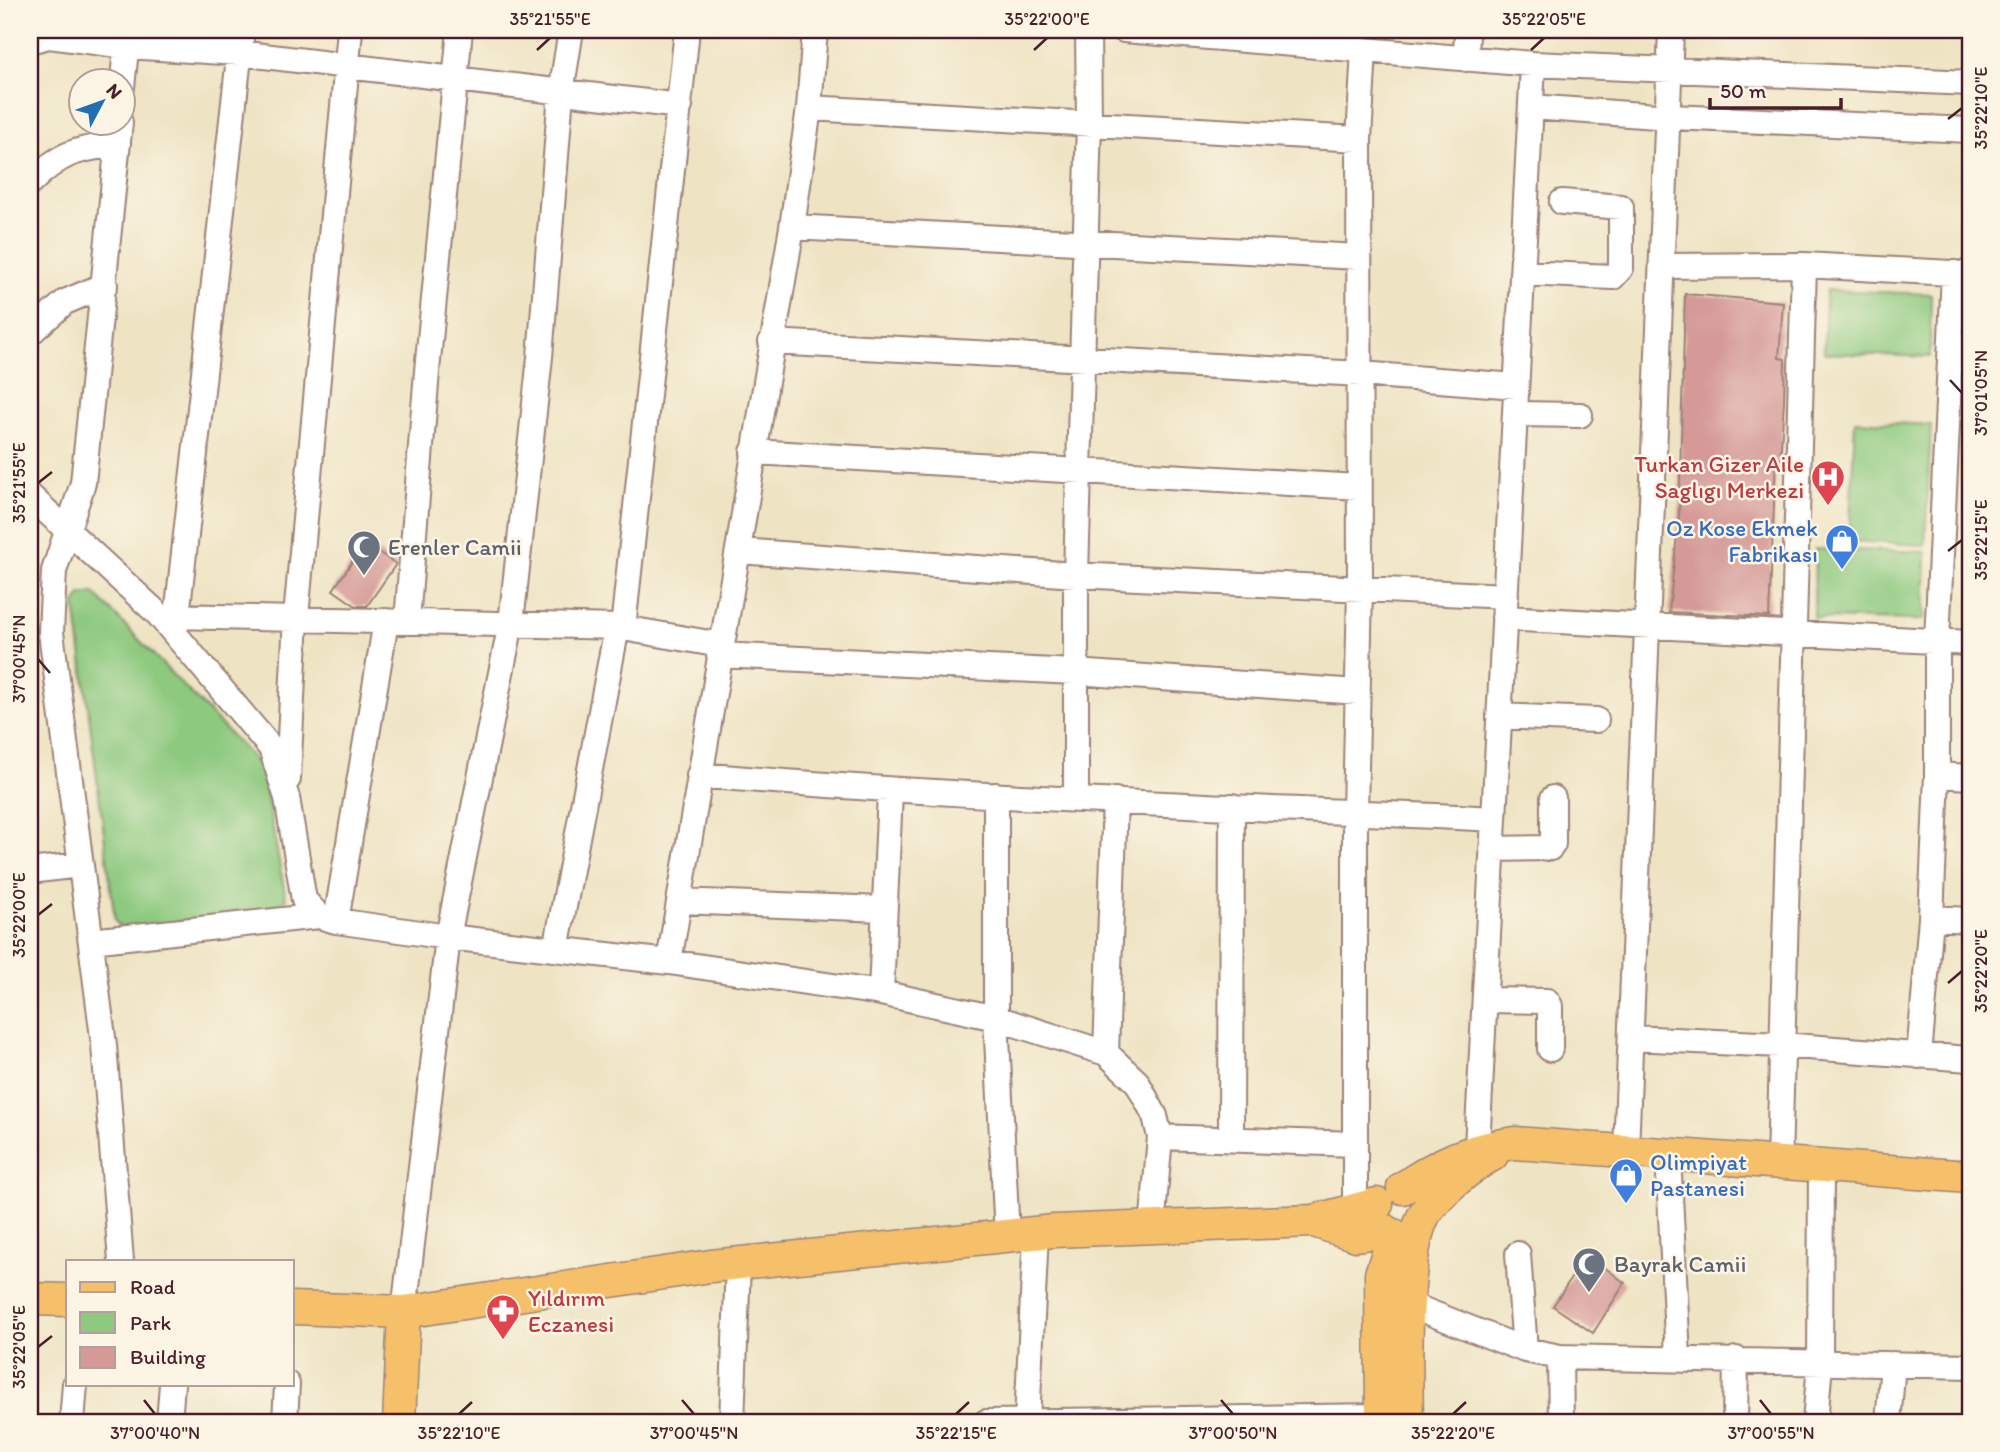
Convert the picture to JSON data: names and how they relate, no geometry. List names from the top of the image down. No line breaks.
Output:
{"places":{"hospital":["Turkan Gizer Aile Saglıgı Merkezi"],"shop":["Oz Kose Ekmek Fabrikası","Olimpiyat Pastanesi"],"mosque":["Erenler Camii","Bayrak Camii"],"pharmacy":["Yıldırım Eczanesi"]},"legend":["Road","Park","Building"],"scale_bar":"50 m","north":"top right","coordinates":["35°21'55\"E","35°22'00\"E","35°22'05\"E","35°22'10\"E","37°01'05\"N","35°22'15\"E","37°00'45\"N","35°22'20\"E","37°00'40\"N","37°00'50\"N","37°00'55\"N"]}
